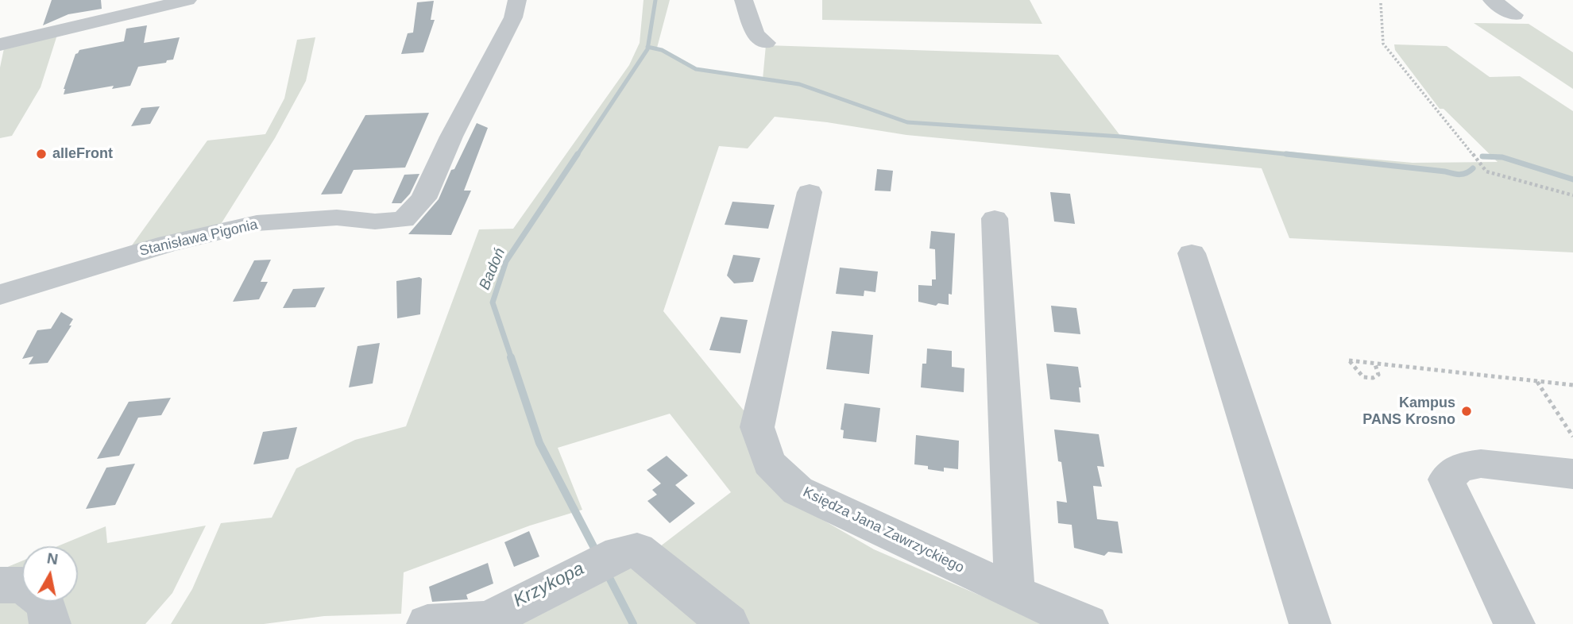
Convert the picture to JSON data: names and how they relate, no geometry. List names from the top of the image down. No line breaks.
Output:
{"streets":{"street":["Stanisława Pigonia","Księdza Jana Zawrzyckiego"]},"water":["Badoń","Krzykopa"],"places":["alleFront","Kampus PANS Krosno"],"north":"top"}
